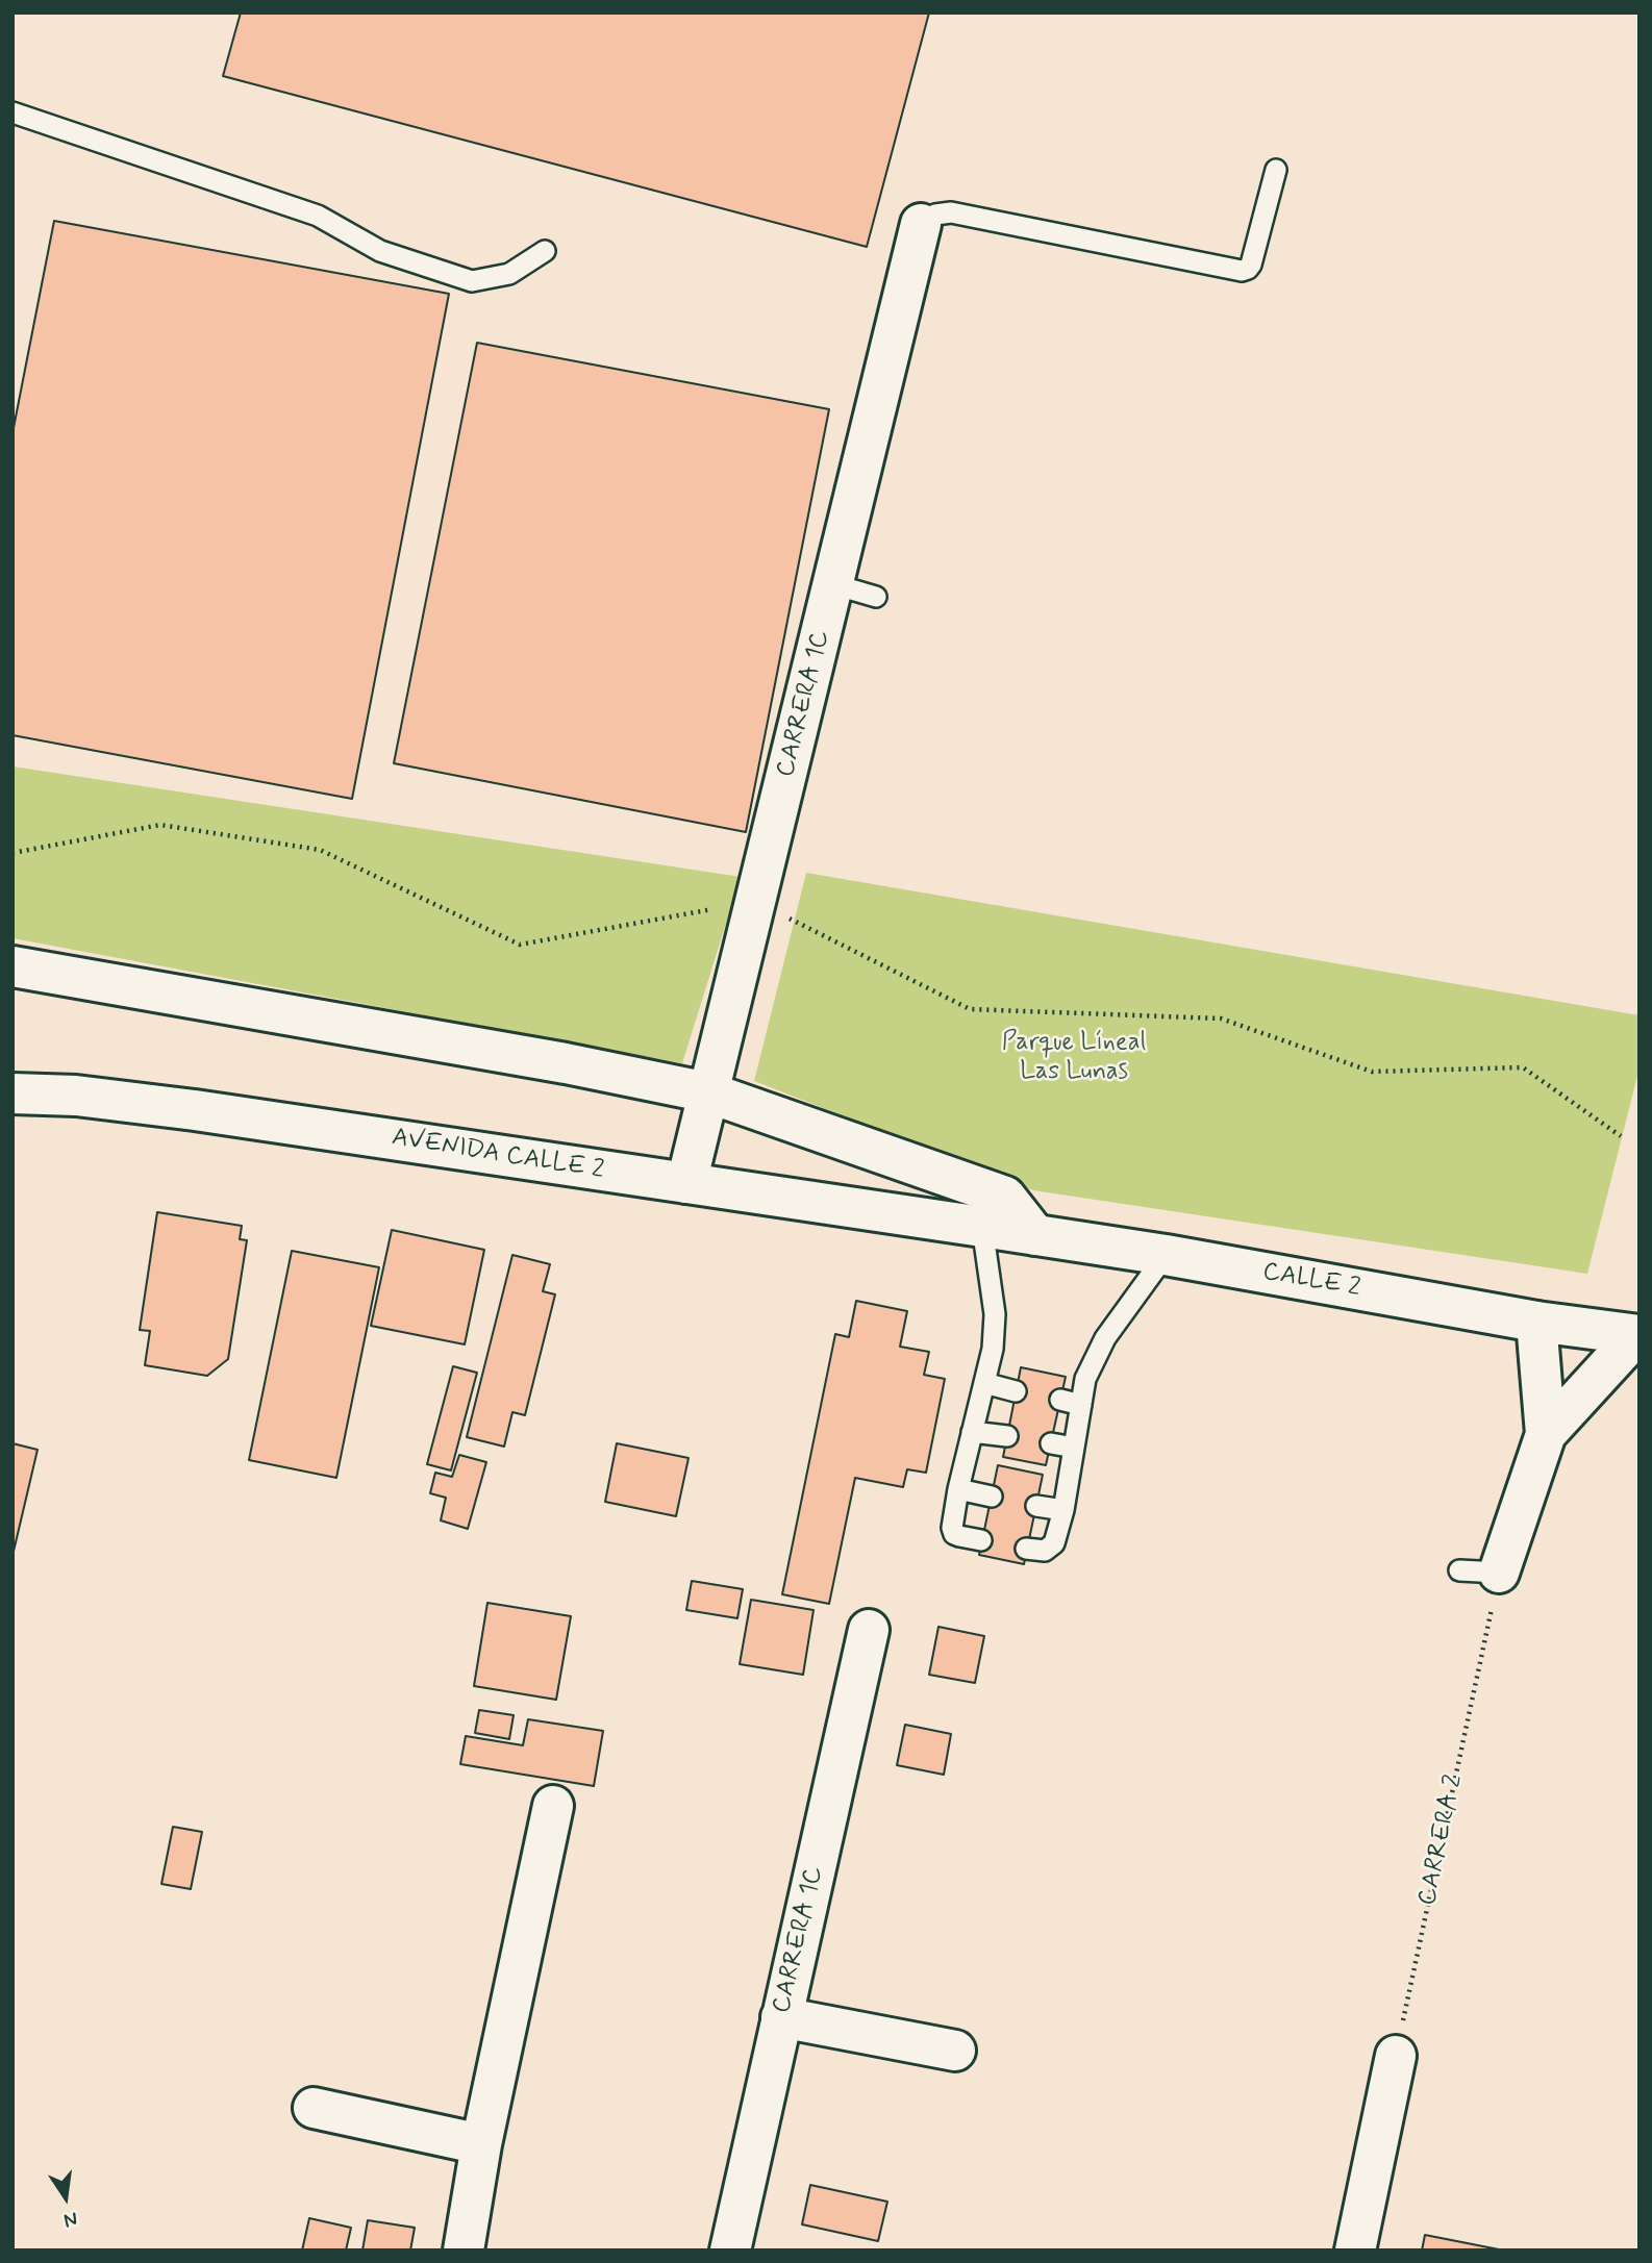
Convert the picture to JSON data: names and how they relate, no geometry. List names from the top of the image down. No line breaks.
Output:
{"streets":{"street":["CARRERA 1C","AVENIDA CALLE 2","CALLE 2"],"path":["CARRERA 2"]},"crossings":[["CARRERA 1C","AVENIDA CALLE 2"],["AVENIDA CALLE 2","CALLE 2"]],"parks":["Parque Líneal Las Lunas"],"north":"bottom"}
